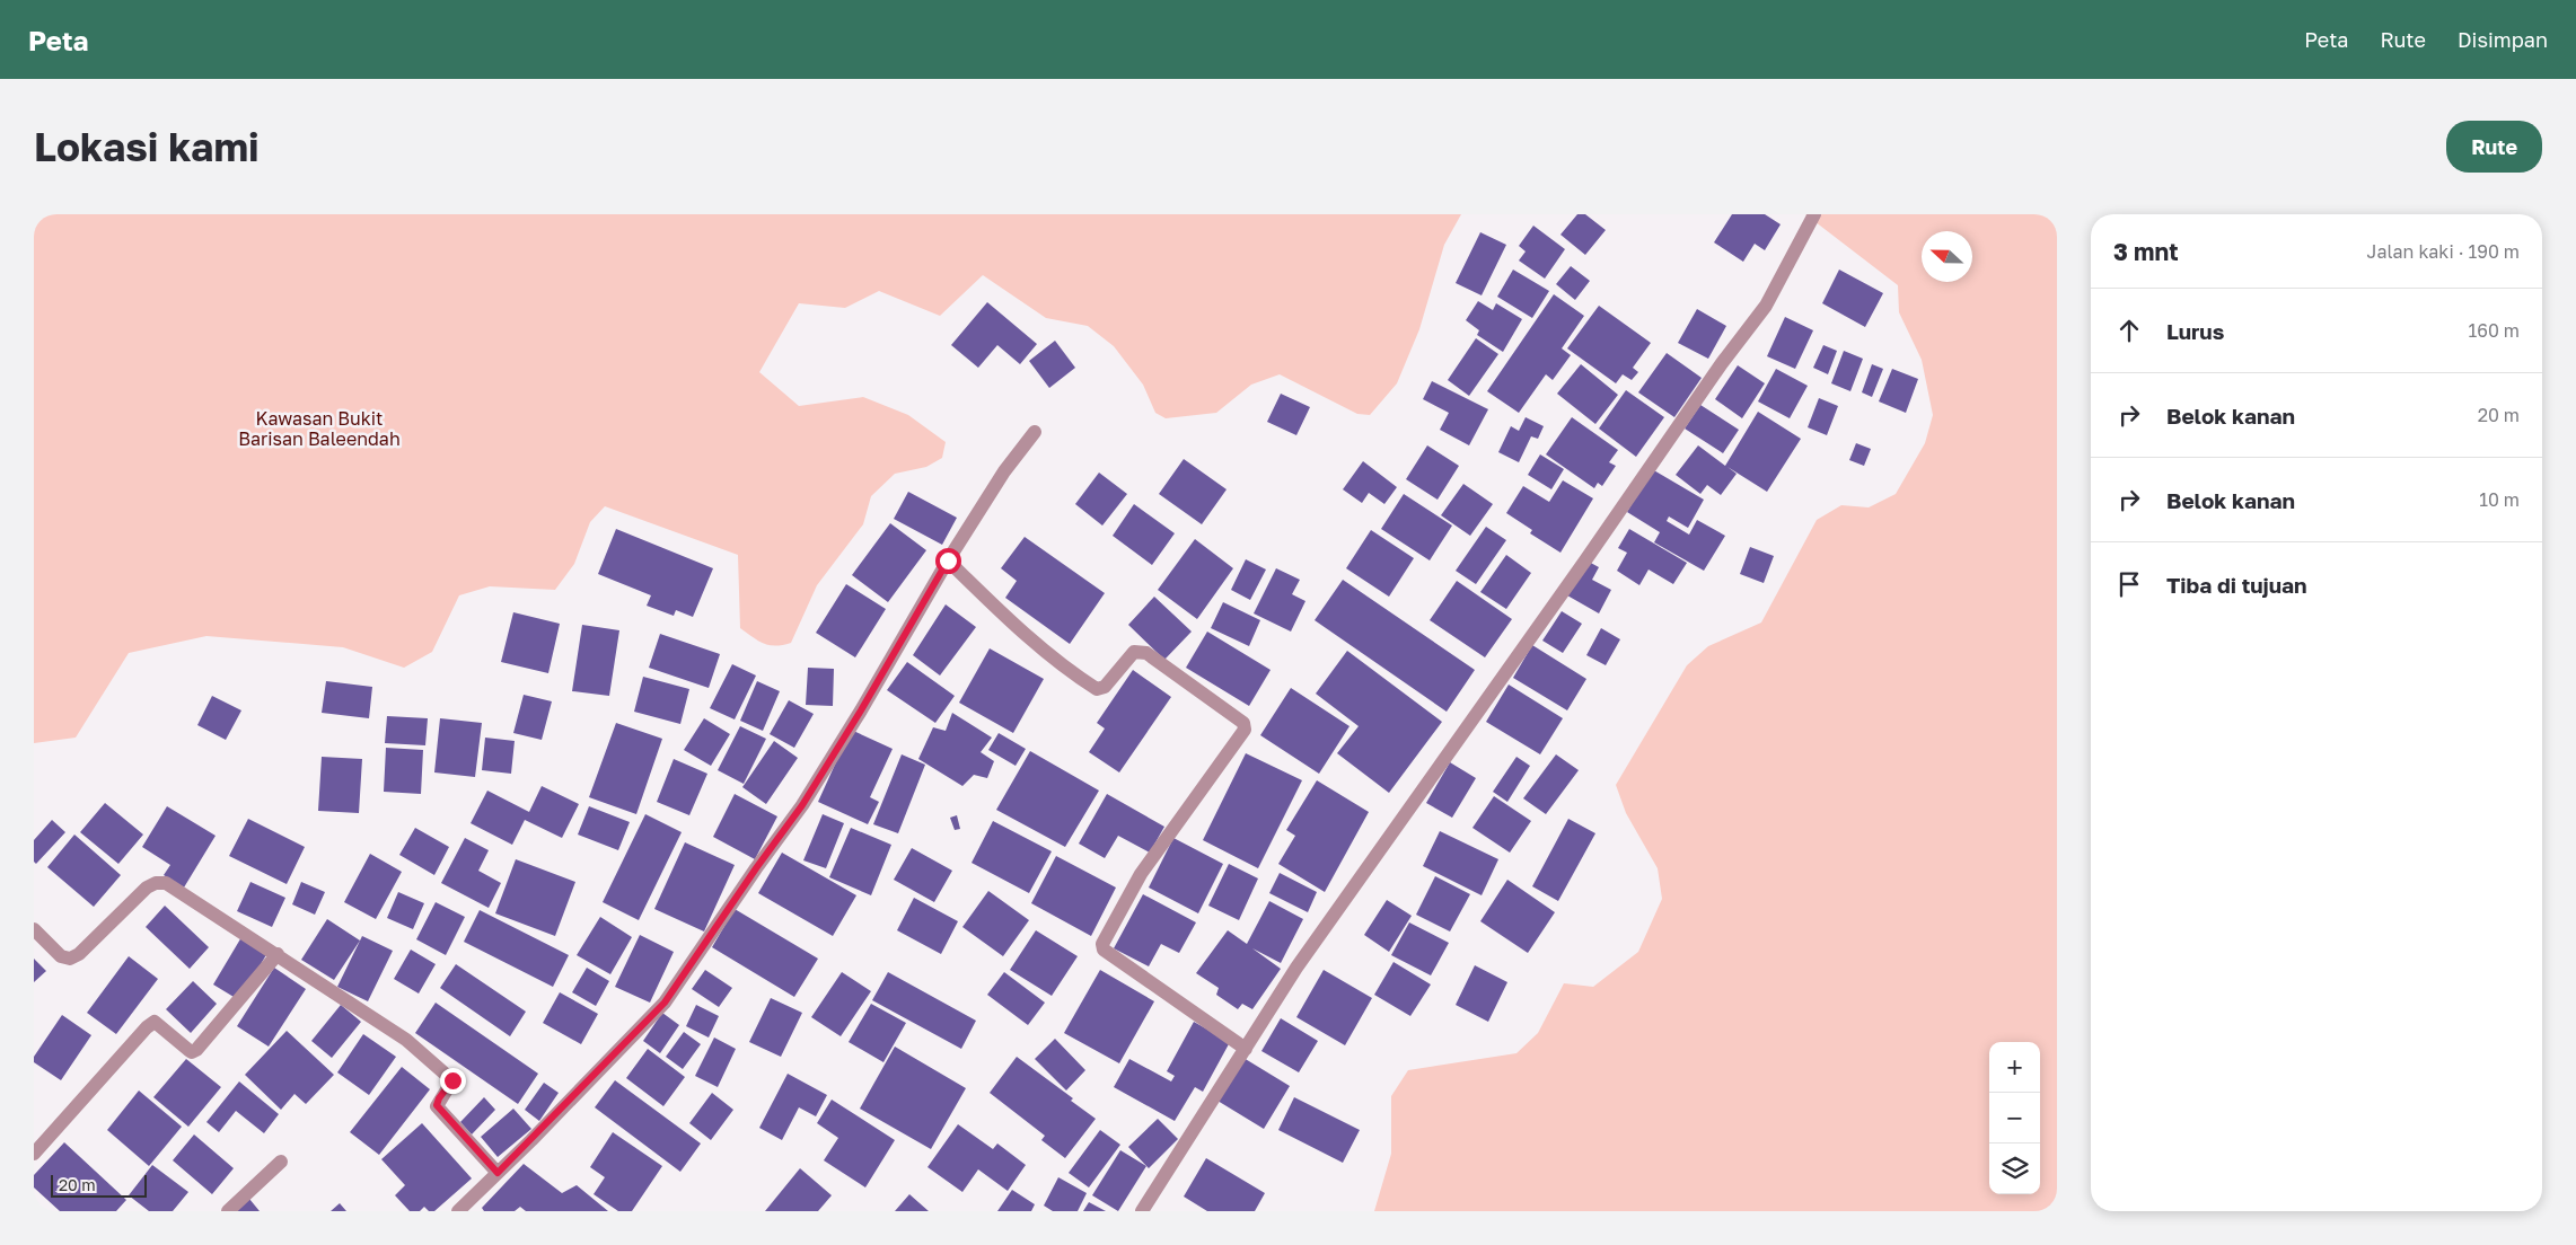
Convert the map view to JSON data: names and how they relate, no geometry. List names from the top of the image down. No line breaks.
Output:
{"parks":["Kawasan Bukit Barisan Baleendah"],"scale_bar":"20 m","north":"left","page":{"header":"Peta","nav":["Peta","Rute","Disimpan"],"buttons":"Rute","title":"Lokasi kami","heading":["3 mnt","Jalan kaki · 190 m"],"list":[["Lurus","160 m"],["Belok kanan","20 m"],["Belok kanan","10 m"],"Tiba di tujuan"],"map_buttons":["+","−"],"scale":"20 m"}}
